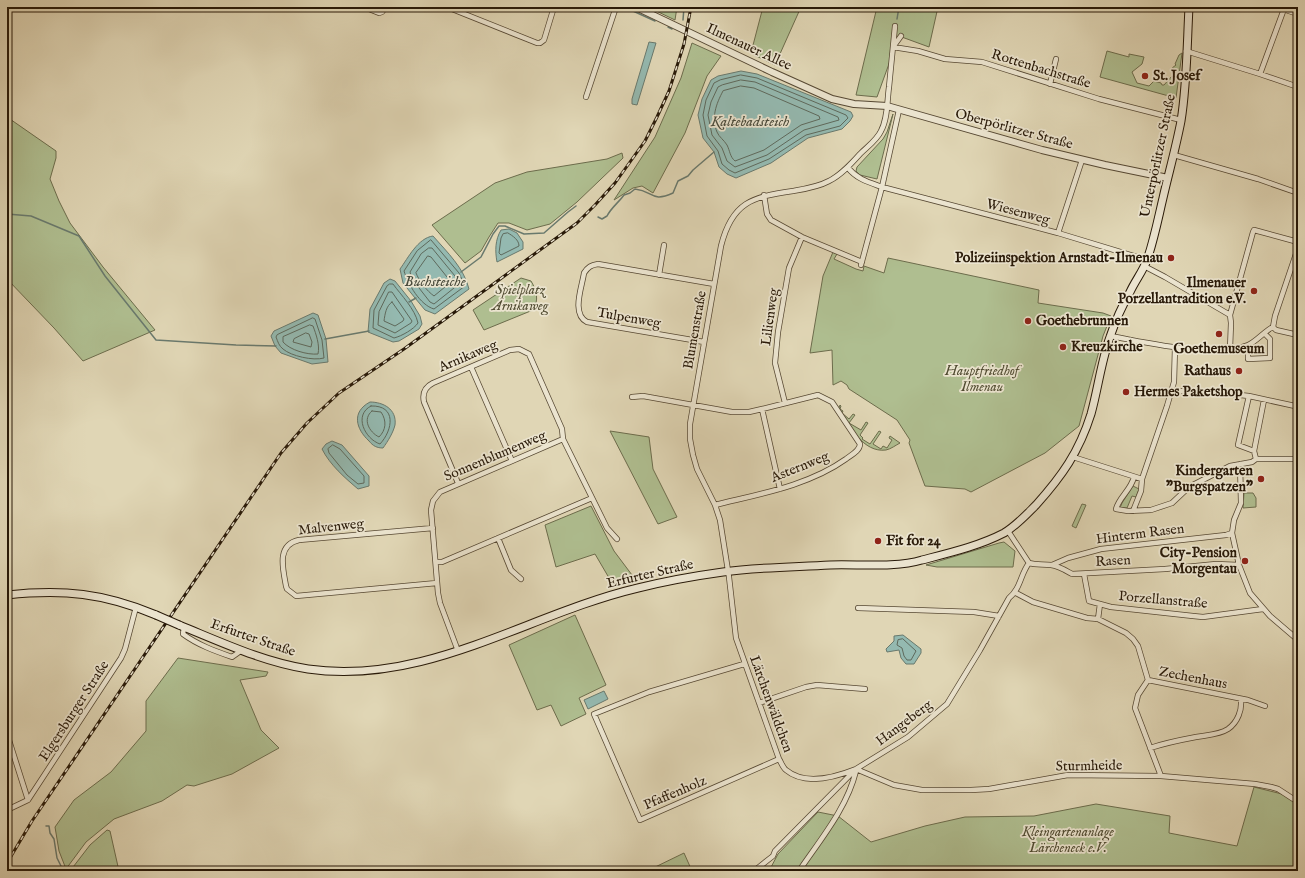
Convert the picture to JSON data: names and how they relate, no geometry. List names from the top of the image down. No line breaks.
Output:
{"streets":{"main road":["Unterpörlitzer Straße","Erfurter Straße"],"street":["Ilmenauer Allee","Rottenbachstraße","Oberpörlitzer Straße","Wiesenweg","Lilienweg","Tulpenweg","Blumenstraße","Arnikaweg","Sonnenblumenweg","Asternweg","Malvenweg","Hinterm Rasen","Rasen","Porzellanstraße","Zechenhaus","Lärchenwäldchen","Elgersburger Straße","Hangeberg","Sturmheide","Pfaffenholz"]},"crossings":[["Ilmenauer Allee","Oberpörlitzer Straße"],["Rottenbachstraße","Unterpörlitzer Straße"],["Oberpörlitzer Straße","Unterpörlitzer Straße"],["Oberpörlitzer Straße","Blumenstraße"],["Unterpörlitzer Straße","Wiesenweg"],["Unterpörlitzer Straße","Erfurter Straße"],["Wiesenweg","Erfurter Straße"],["Lilienweg","Asternweg"],["Tulpenweg","Blumenstraße"],["Blumenstraße","Asternweg"],["Blumenstraße","Erfurter Straße"],["Blumenstraße","Lärchenwäldchen"],["Arnikaweg","Sonnenblumenweg"],["Sonnenblumenweg","Malvenweg"],["Sonnenblumenweg","Erfurter Straße"],["Hinterm Rasen","Rasen"],["Rasen","Porzellanstraße"],["Rasen","Hangeberg"],["Erfurter Straße","Lärchenwäldchen"],["Erfurter Straße","Elgersburger Straße"],["Zechenhaus","Sturmheide"],["Lärchenwäldchen","Hangeberg"],["Lärchenwäldchen","Sturmheide"],["Lärchenwäldchen","Pfaffenholz"],["Hangeberg","Sturmheide"]],"water":["Kaltebadsteich","Buchsteiche"],"parks":["Spielplatz Arnikaweg","Hauptfriedhof Ilmenau","Kleingartenanlage Lärcheneck e.V."],"places":["St. Josef","Polizeiinspektion Arnstadt-Ilmenau","Ilmenauer Porzellantradition e.V.","Goethebrunnen","Goethemuseum","Kreuzkirche","Rathaus","Hermes Paketshop","Kindergarten \"Burgspatzen\"","Fit for 24","City-Pension Morgentau"]}
